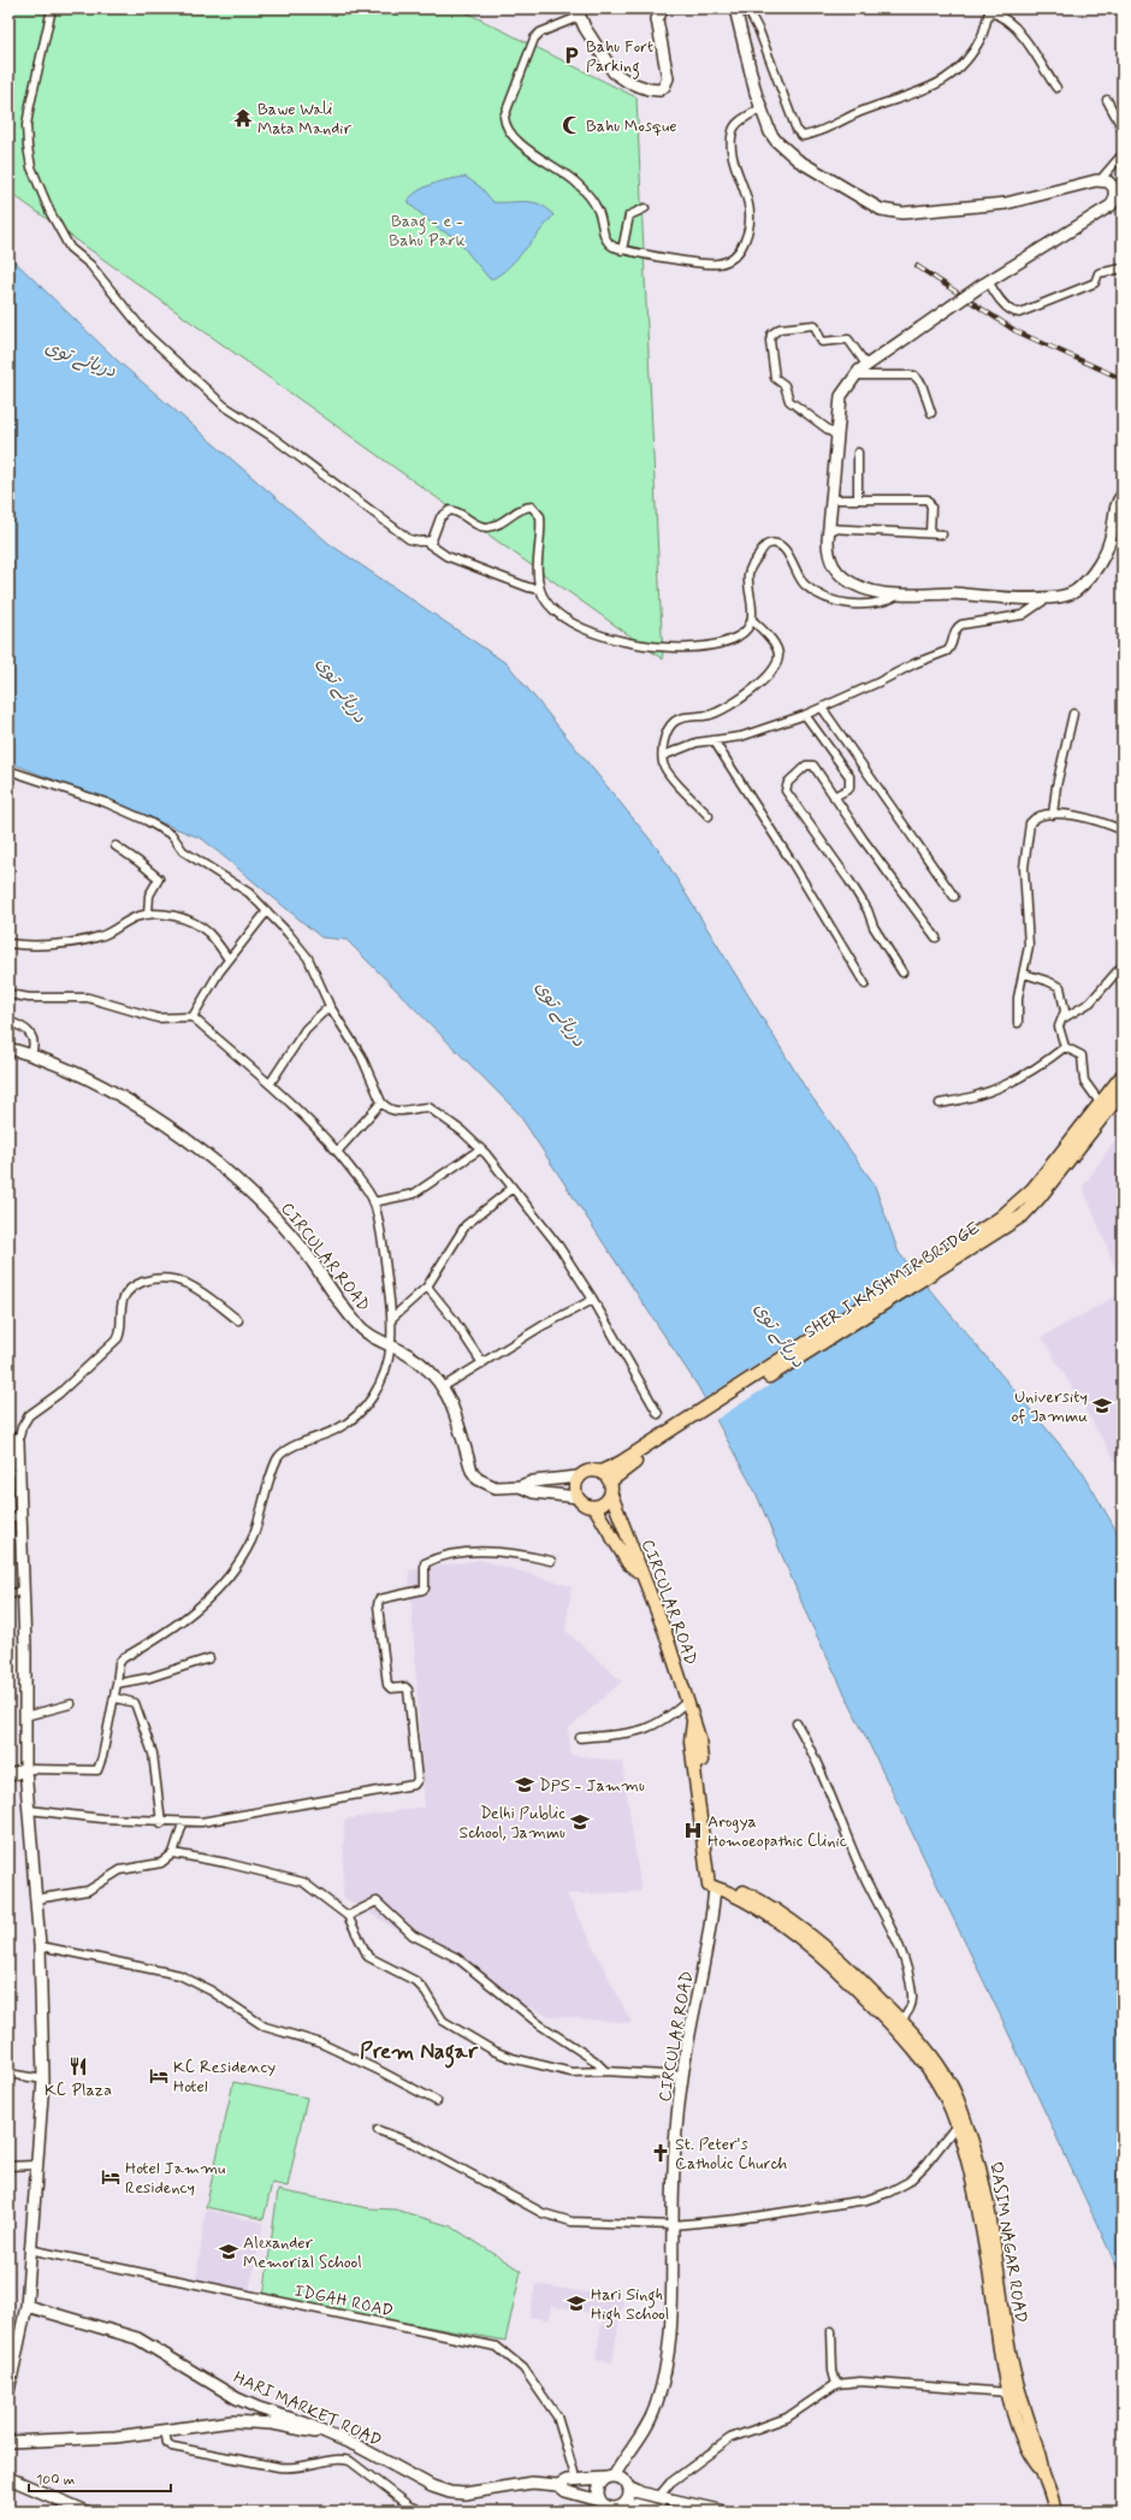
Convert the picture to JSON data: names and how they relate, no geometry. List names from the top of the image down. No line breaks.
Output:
{"streets":{"main road":["CIRCULAR ROAD","SHER I KASHMIR BRIDGE","QASIM NAGAR ROAD","HARI MARKET ROAD"],"street":["IDGAH ROAD"]},"crossings":[["CIRCULAR ROAD","QASIM NAGAR ROAD"]],"districts":["Prem Nagar"],"water":["دریائے توی"],"parks":["Baag - e - Bahu Park"],"places":{"parking":["Bahu Fort Parking"],"temple":["Bawe Wali Mata Mandir"],"mosque":["Bahu Mosque"],"school or university":["University of Jammu","DPS - Jammu","Delhi Public School, Jammu","Alexander Memorial School","Hari Singh High School"],"hospital":["Arogya Homoeopathic Clinic"],"restaurant":["KC Plaza"],"hotel":["KC Residency Hotel","Hotel Jammu Residency"],"church":["St. Peter's Catholic Church"]},"scale_bar":"100 m"}
